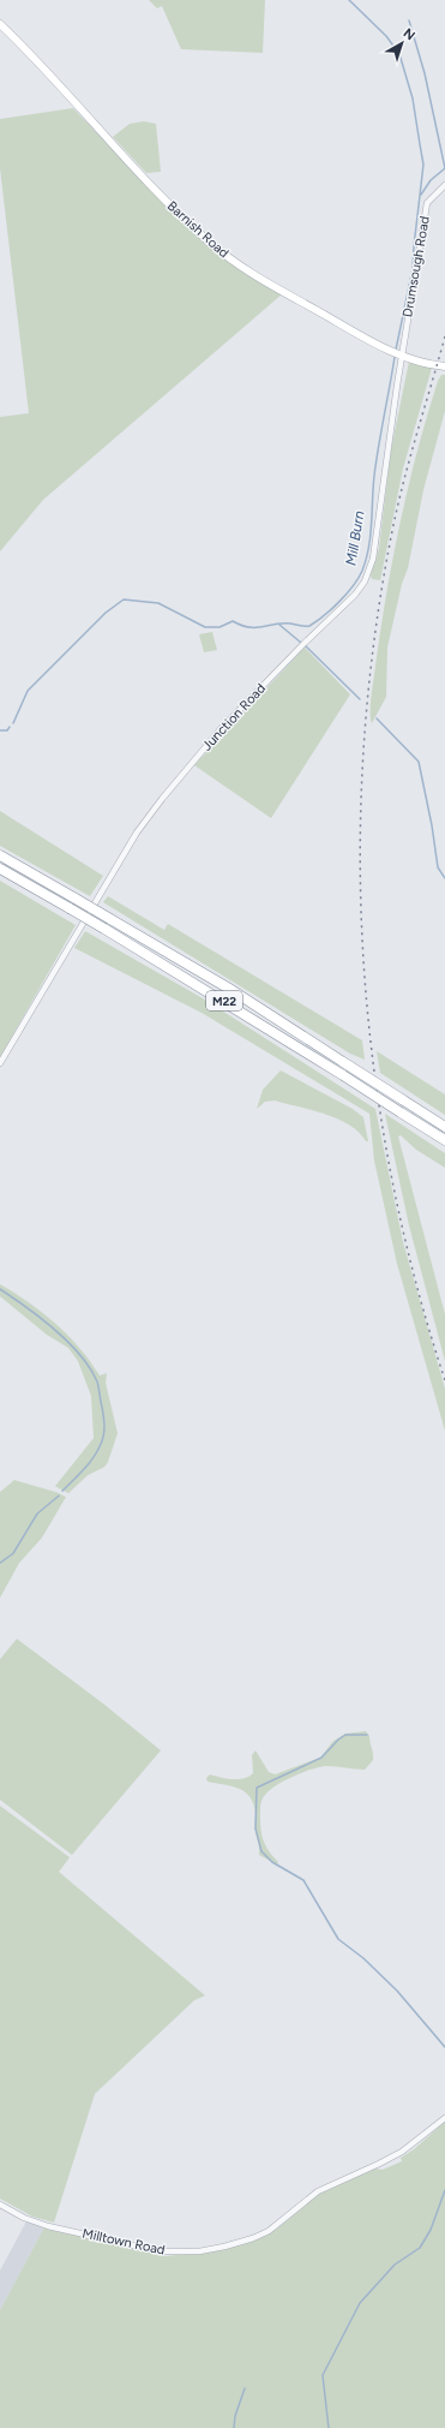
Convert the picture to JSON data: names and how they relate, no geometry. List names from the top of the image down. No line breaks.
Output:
{"streets":{"highway":["M22"],"street":["Barnish Road","Drumsough Road","Junction Road","Milltown Road"]},"crossings":[["Barnish Road","Drumsough Road"],["Barnish Road","Junction Road"],["Drumsough Road","Junction Road"]],"water":["Mill Burn"],"north":"top right"}
